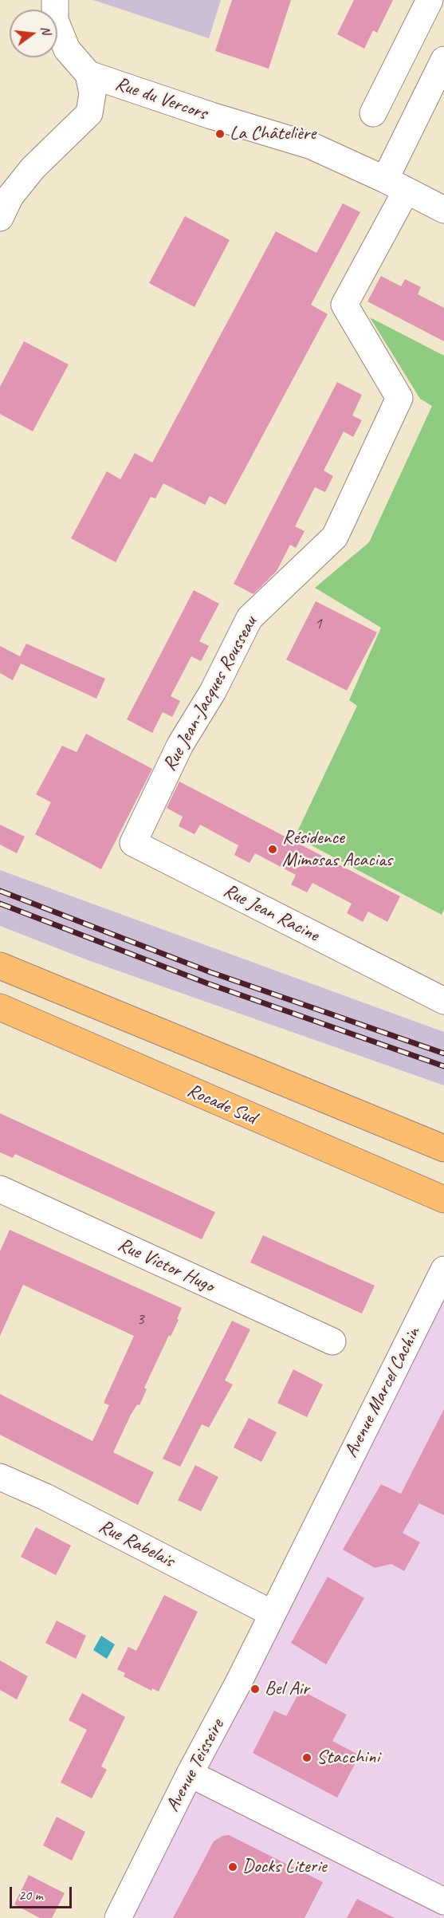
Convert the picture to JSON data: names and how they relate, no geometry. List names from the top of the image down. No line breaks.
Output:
{"streets":{"highway":["Rocade Sud"],"street":["Rue du Vercors","Rue Jean-Jacques Rousseau","Rue Jean Racine","Rue Victor Hugo","Avenue Marcel Cachin","Rue Rabelais","Avenue Teisseire"]},"crossings":[["Rue du Vercors","Rue Jean-Jacques Rousseau"],["Rue Jean-Jacques Rousseau","Rue Jean Racine"],["Avenue Marcel Cachin","Rue Rabelais"],["Avenue Marcel Cachin","Avenue Teisseire"],["Rue Rabelais","Avenue Teisseire"]],"places":["La Châtelière","Résidence Mimosas Acacias","Bel Air","Stacchini","Docks Literie"],"house_numbers":["1","3"],"scale_bar":"20 m","north":"right"}
